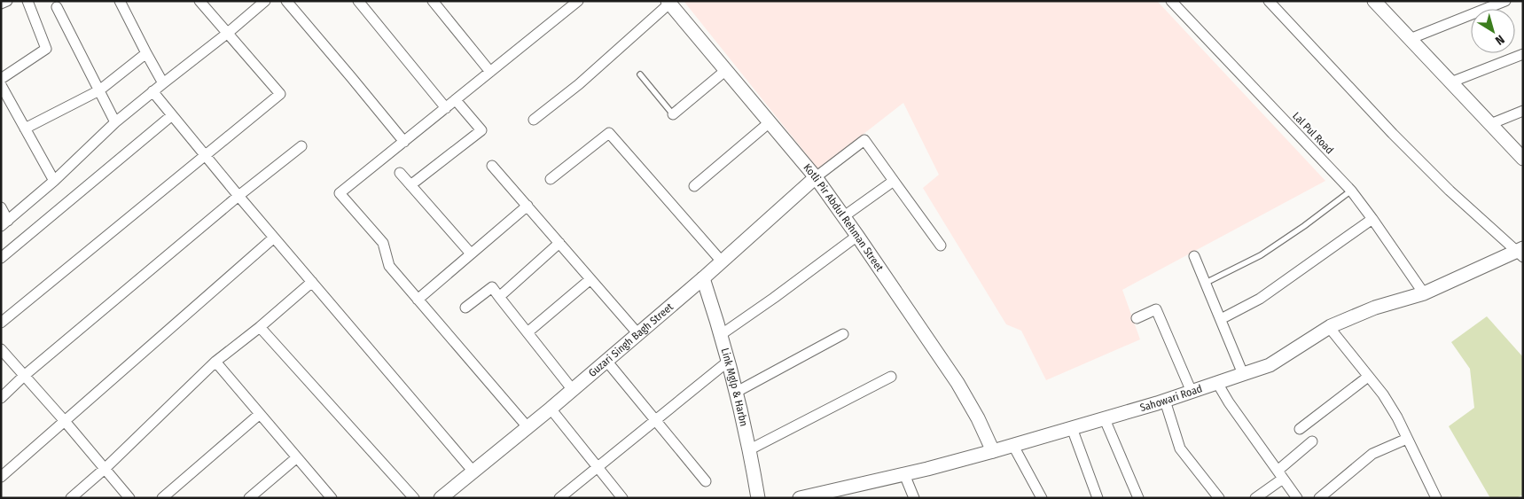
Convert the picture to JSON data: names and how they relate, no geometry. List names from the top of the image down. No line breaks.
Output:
{"streets":{"street":["Lal Pul Road","Kotli Pir Abdul Rehman Street","Guzari Singh Bagh Street","Link Mglp & Harbn","Sahowari Road"]},"crossings":[["Lal Pul Road","Sahowari Road"],["Kotli Pir Abdul Rehman Street","Guzari Singh Bagh Street"],["Kotli Pir Abdul Rehman Street","Sahowari Road"],["Guzari Singh Bagh Street","Link Mglp & Harbn"]],"north":"bottom right"}
